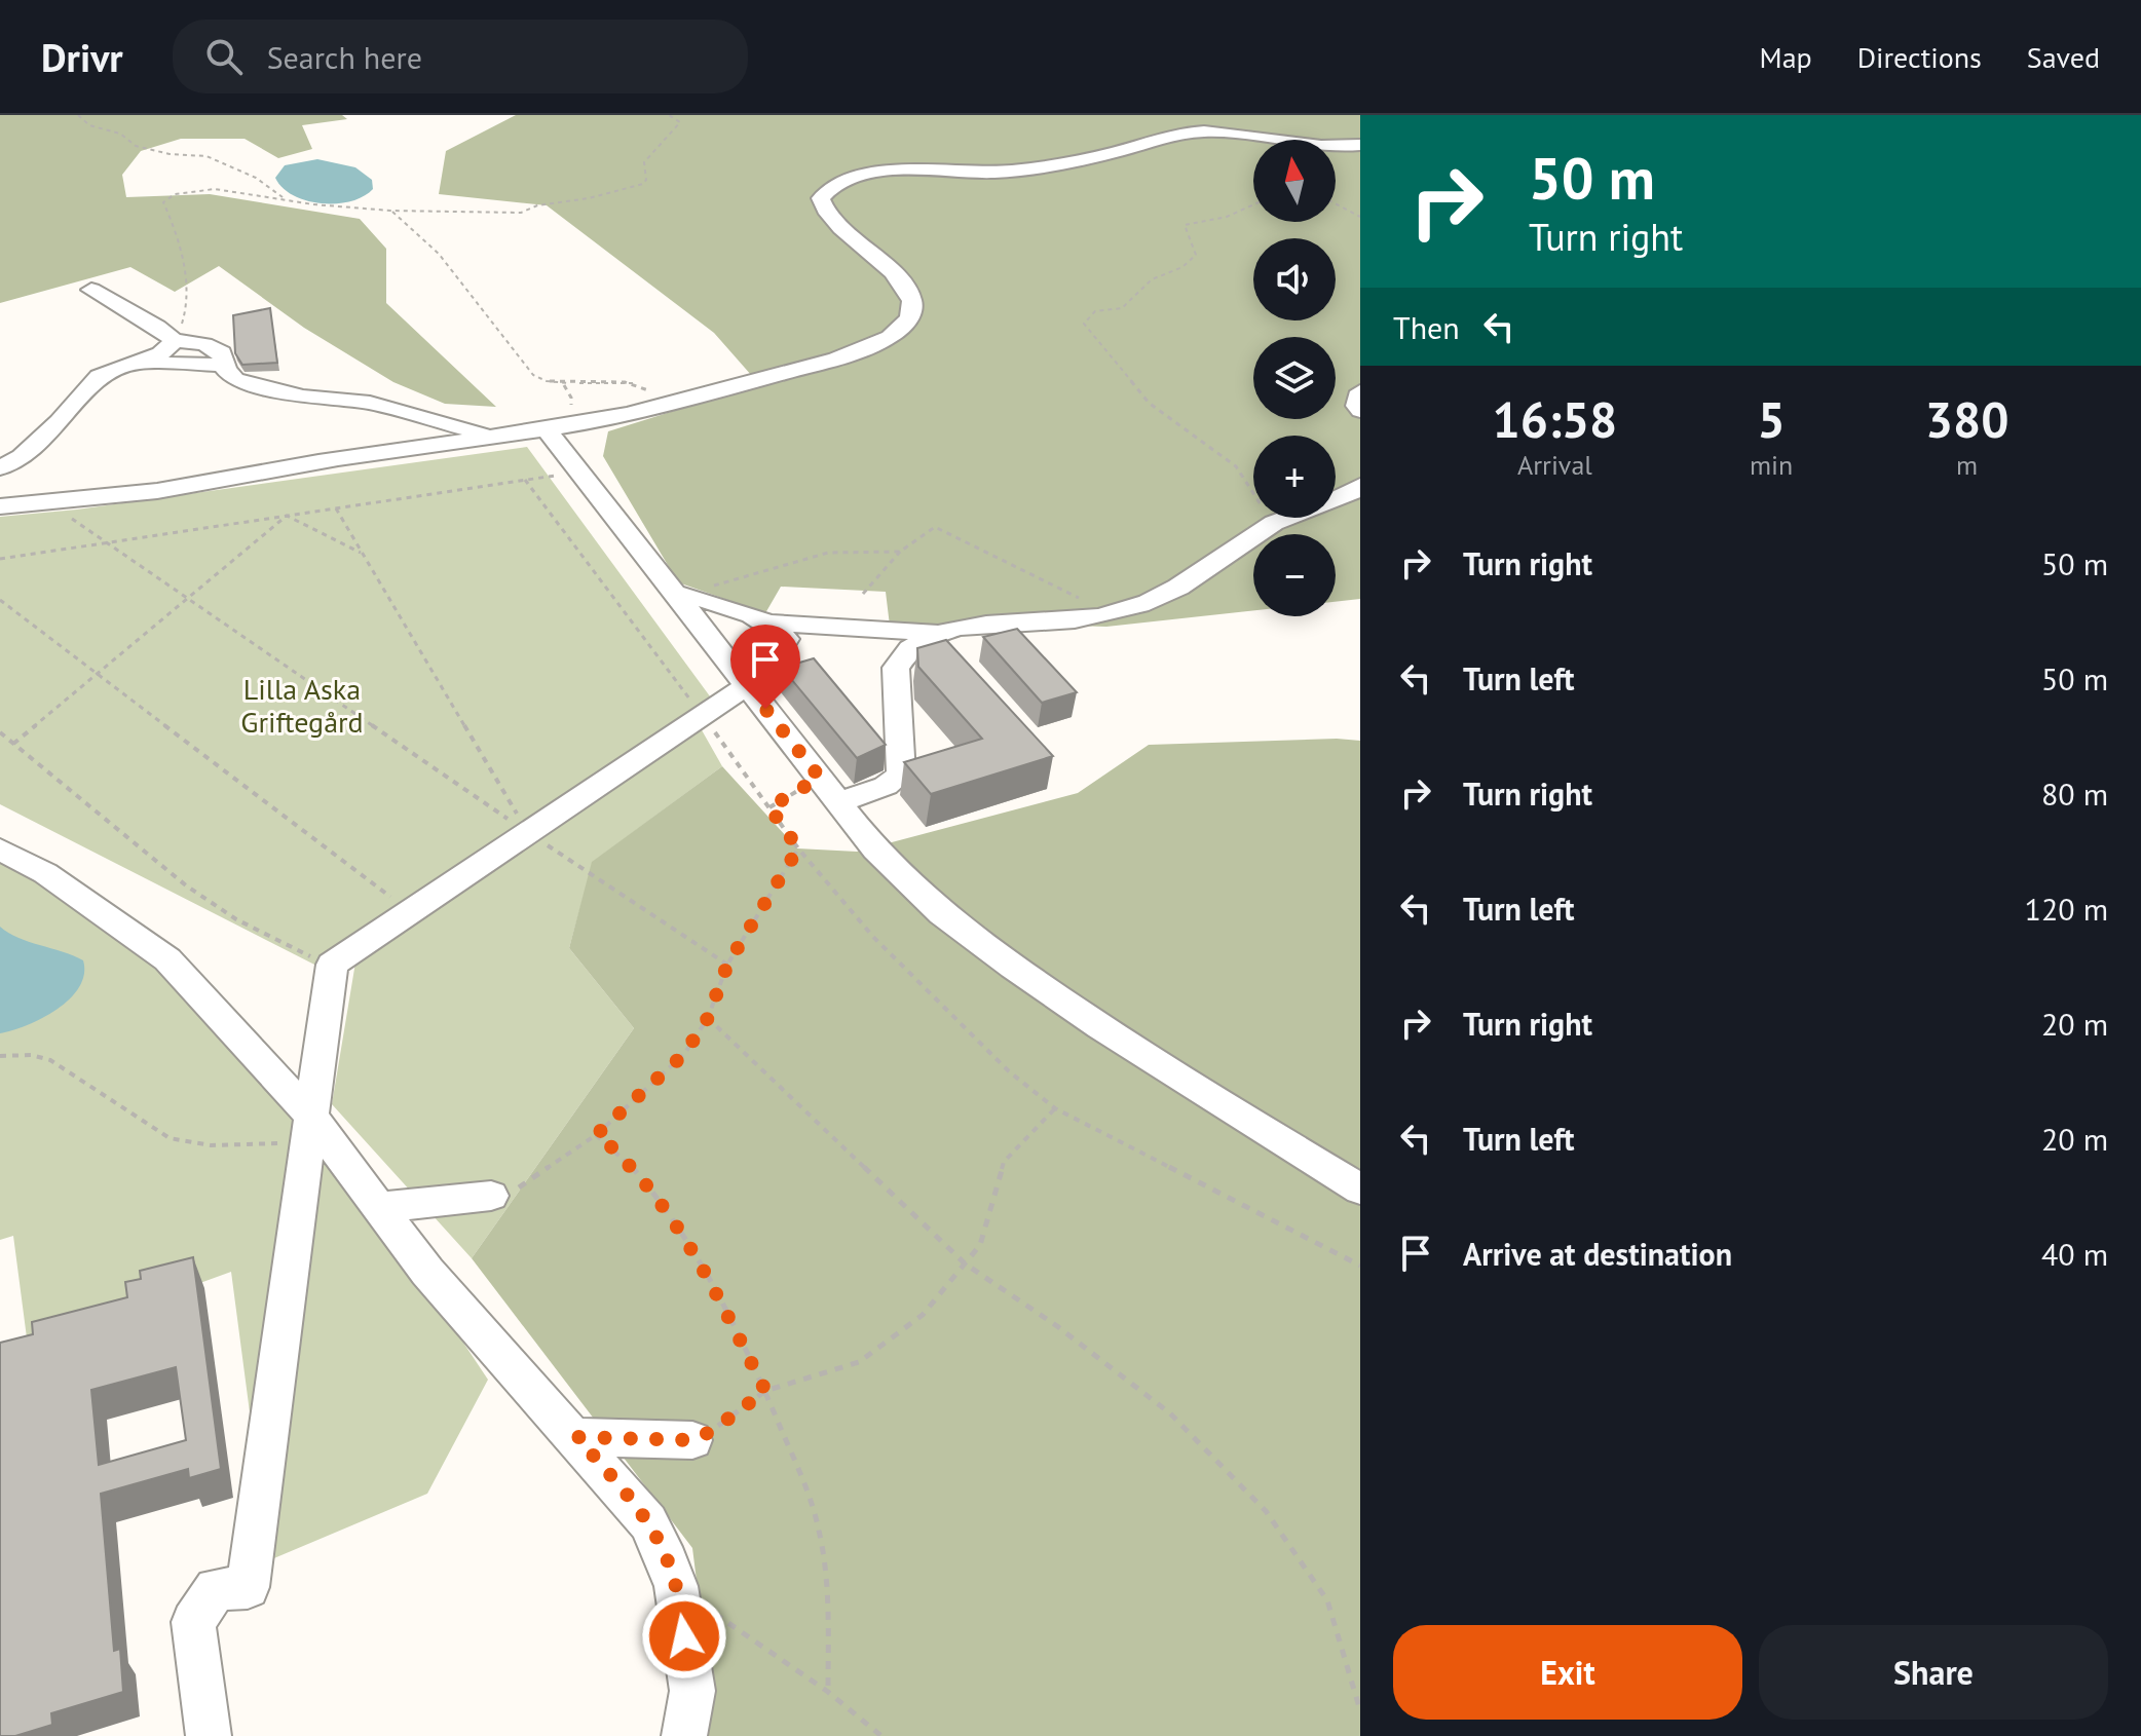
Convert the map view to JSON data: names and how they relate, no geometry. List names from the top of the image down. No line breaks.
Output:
{"parks":["Lilla Aska Griftegård"],"north":"top","page":{"header":"Drivr","search":"Search here","nav":["Map","Directions","Saved"],"turn":["50 m","Turn right"],"map_buttons":["+","−"],"then":"Then","eta":["16:58","Arrival","5","min","380","m"],"list":[{"name":"Turn right","value":"50 m"},{"name":"Turn left","value":"50 m"},{"name":"Turn right","value":"80 m"},{"name":"Turn left","value":"120 m"},{"name":"Turn right","value":"20 m"},{"name":"Turn left","value":"20 m"},{"name":"Arrive at destination","value":"40 m"}],"buttons":["Exit","Share"]}}
